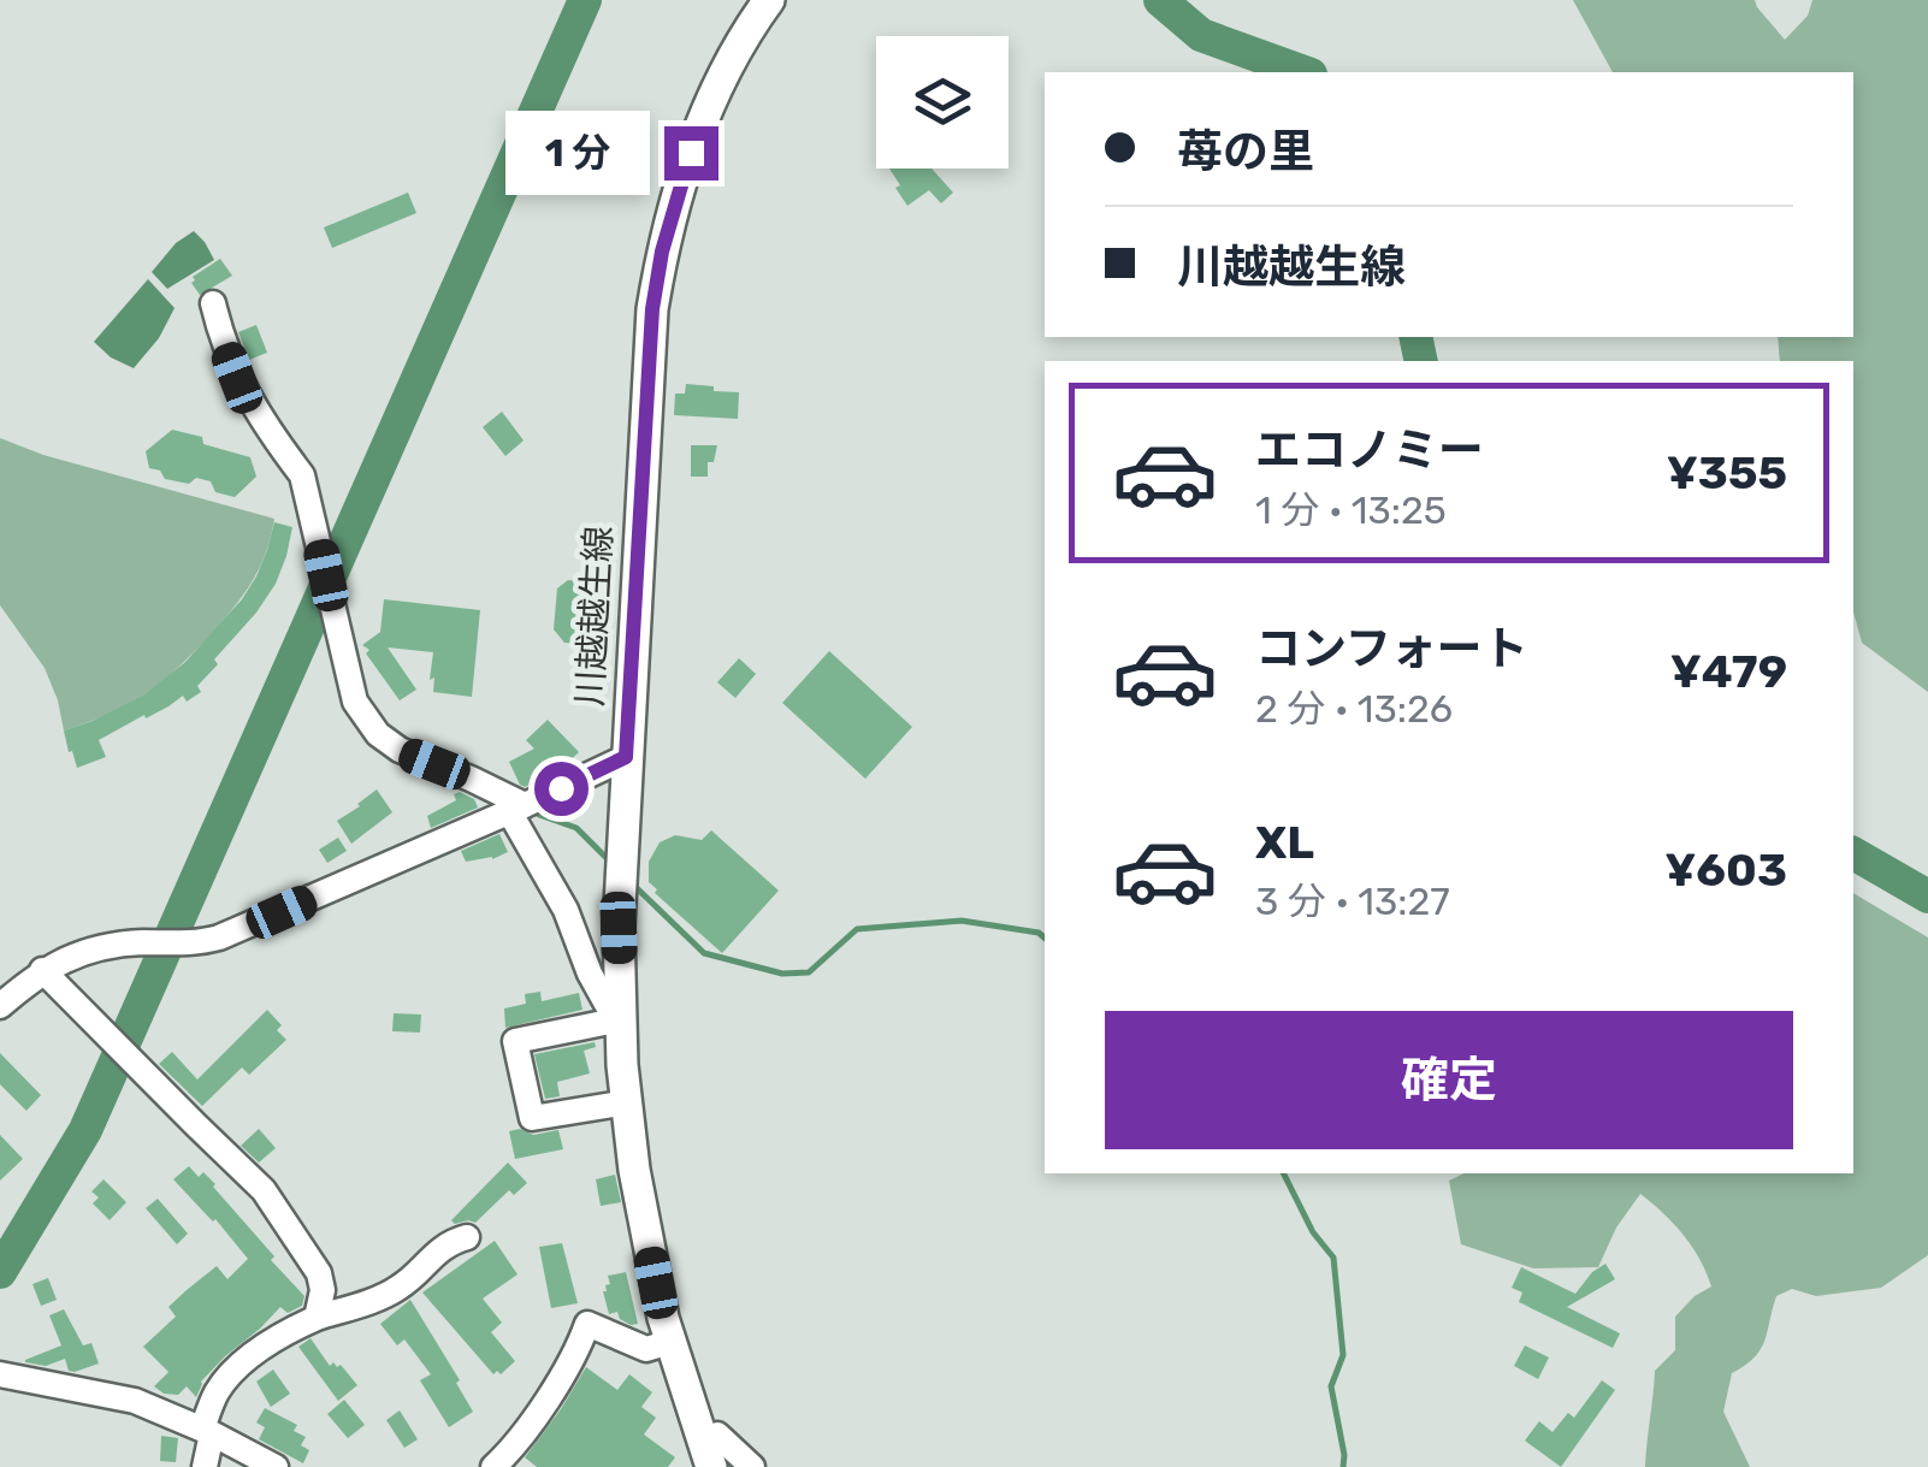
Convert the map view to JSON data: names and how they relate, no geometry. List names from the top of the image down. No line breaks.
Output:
{"streets":{"main road":["川越越生線"]},"page":{"banner":["苺の里","川越越生線"],"bubble":"1 分","list":[{"name":"エコノミー","note":"1 分 · 13:25","value":"¥355"},{"name":"コンフォート","note":"2 分 · 13:26","value":"¥479"},{"name":"XL","note":"3 分 · 13:27","value":"¥603"}],"buttons":"確定"}}
